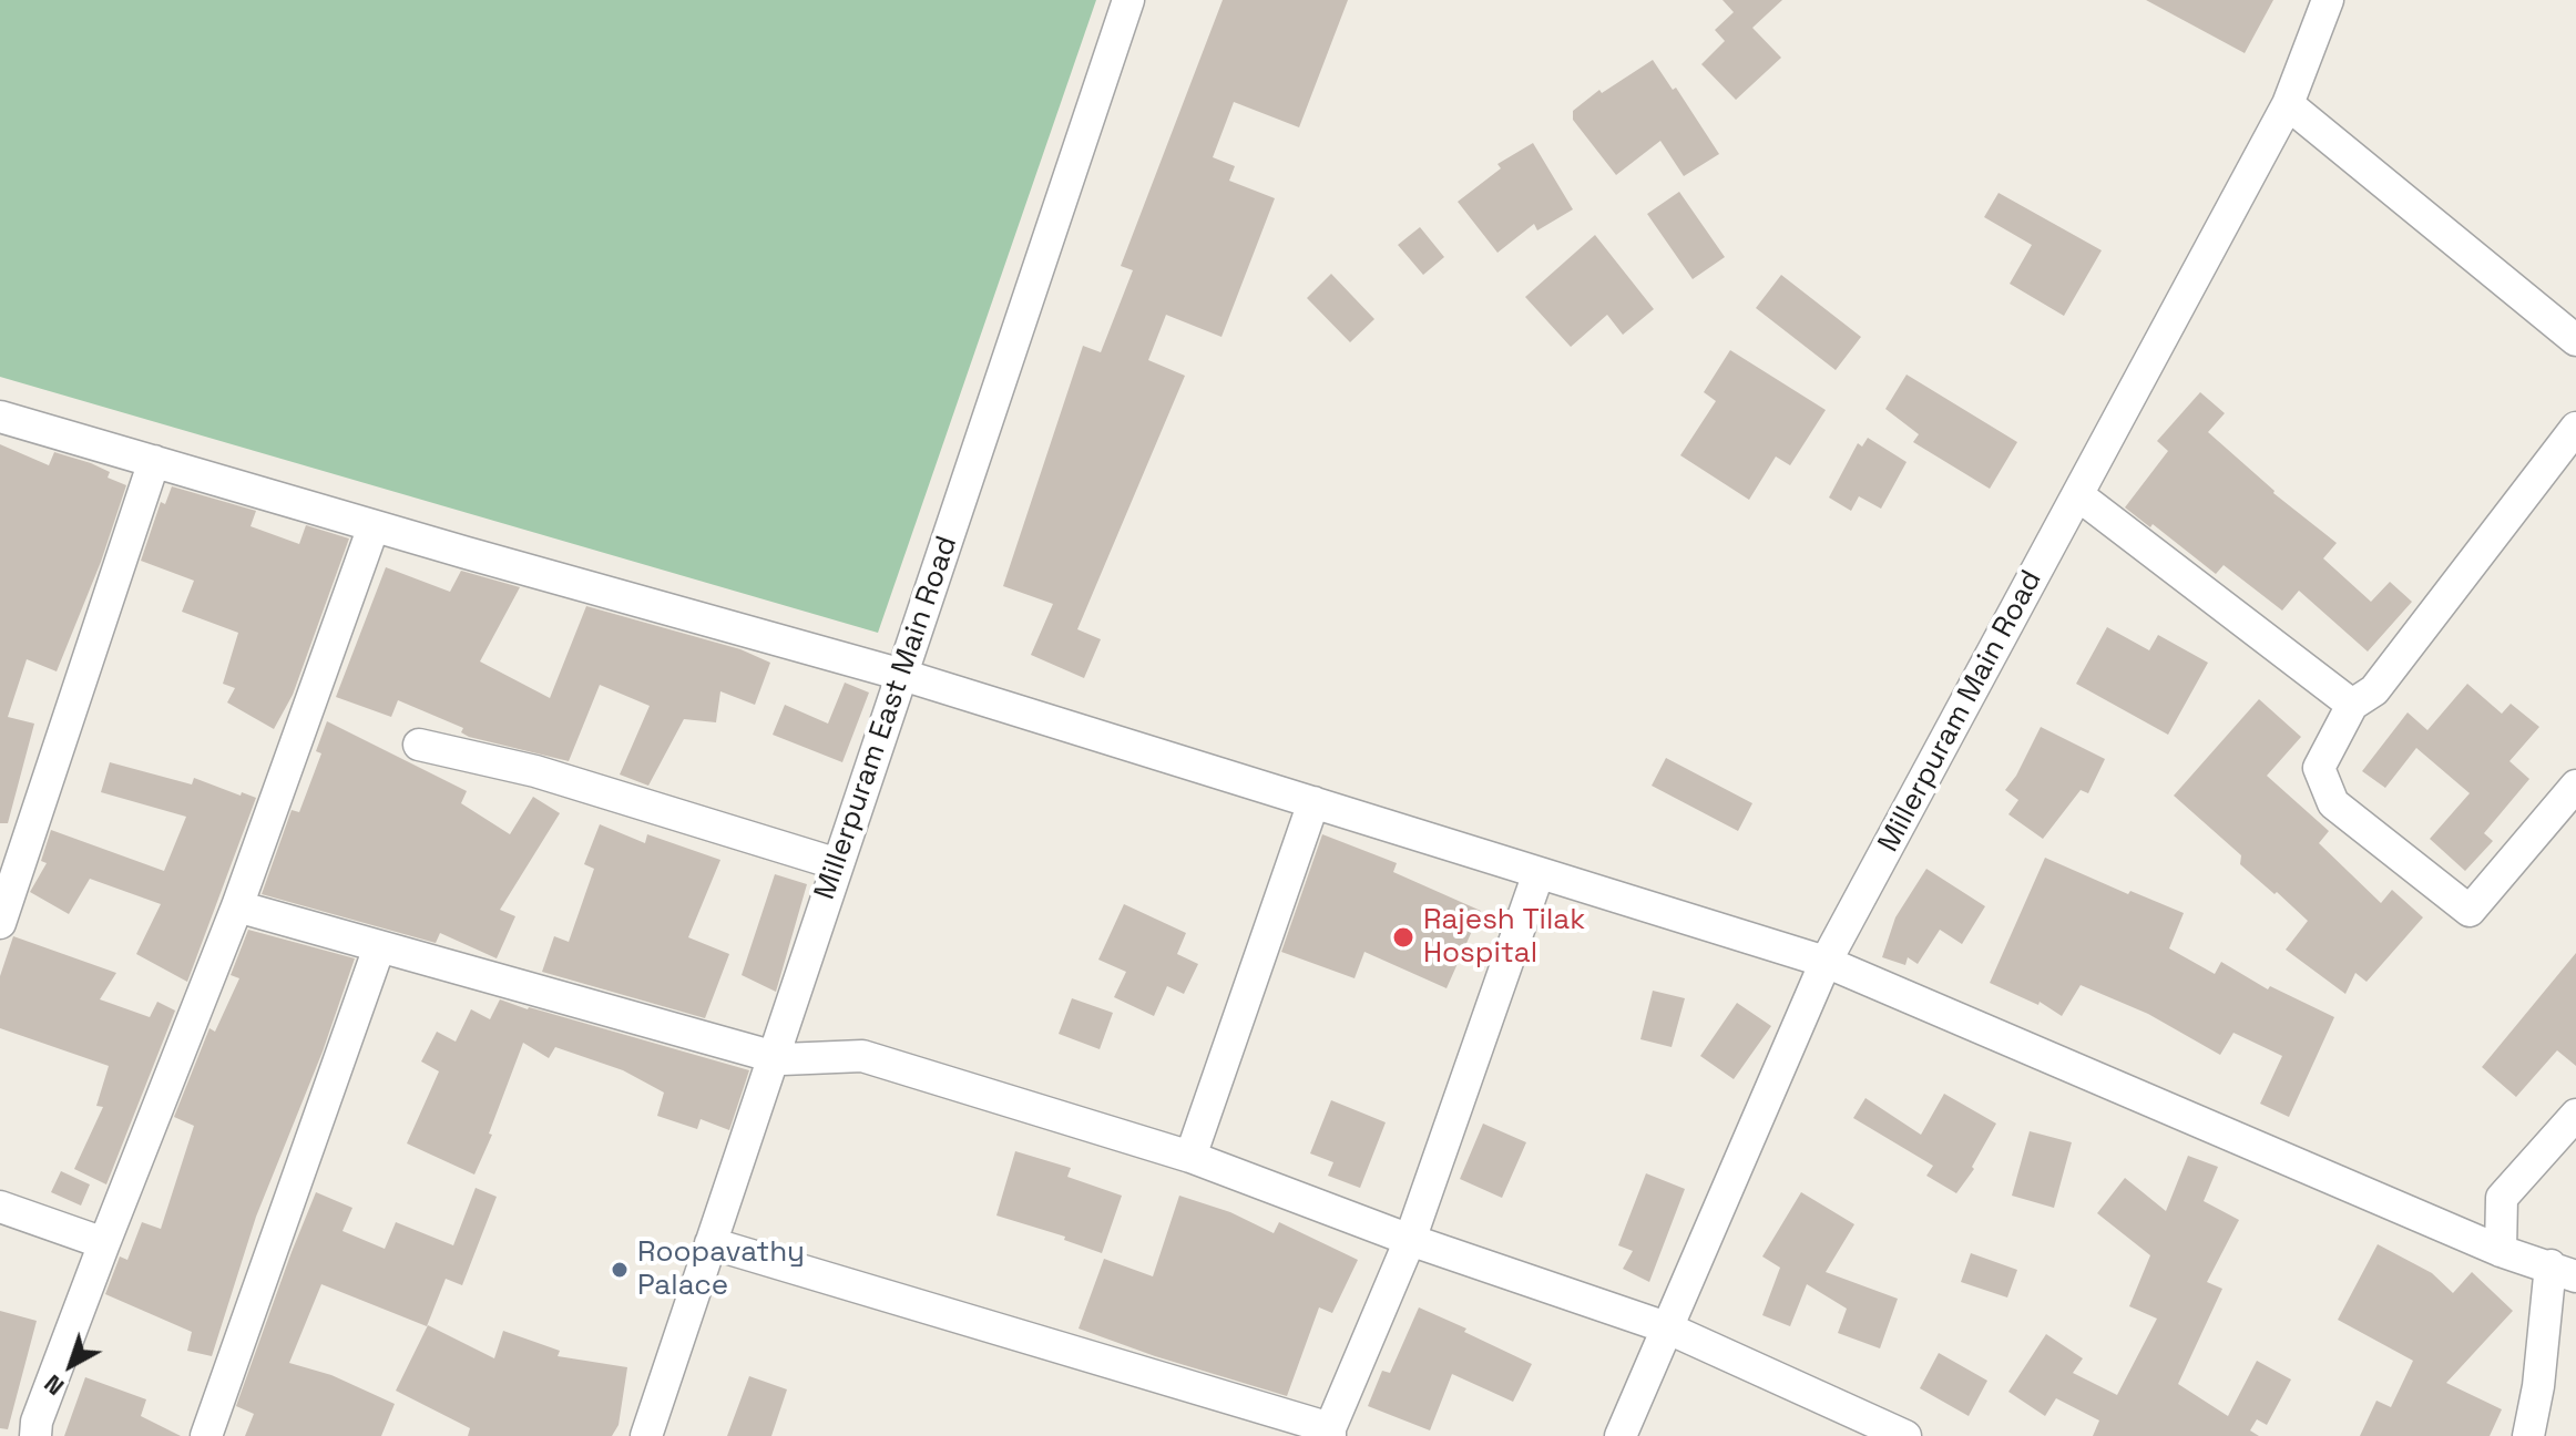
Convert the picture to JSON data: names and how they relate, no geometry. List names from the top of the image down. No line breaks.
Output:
{"streets":{"street":["Millerpuram Main Road","Millerpuram East Main Road"]},"places":["Rajesh Tilak Hospital","Roopavathy Palace"],"north":"bottom left"}
